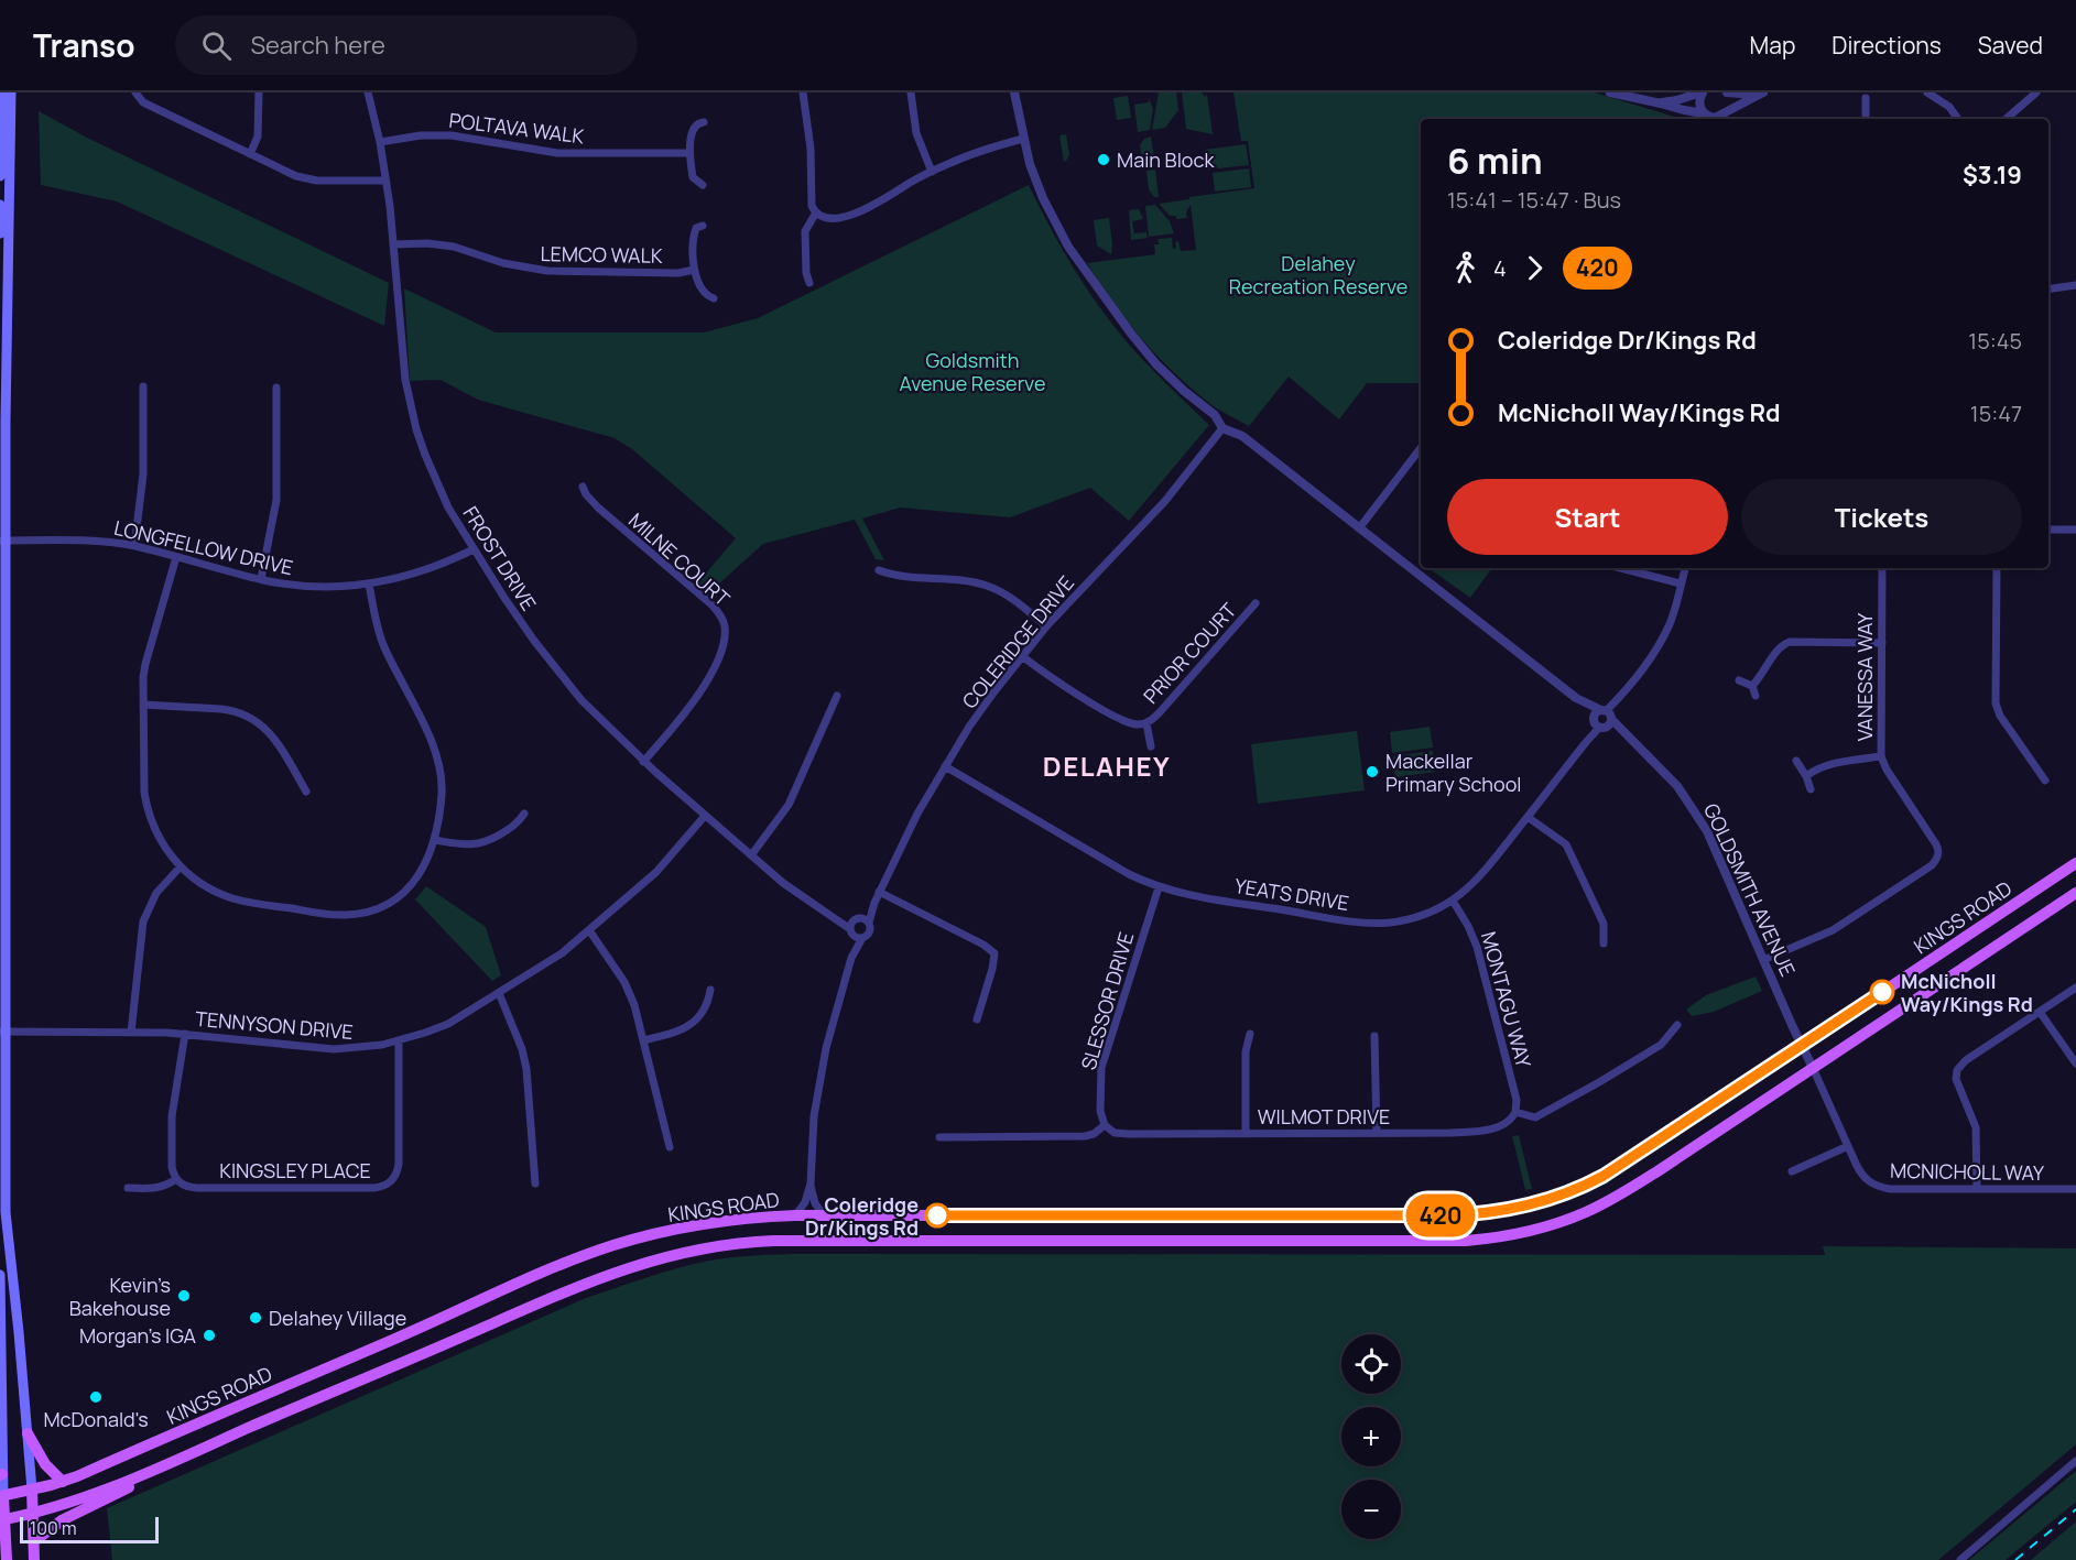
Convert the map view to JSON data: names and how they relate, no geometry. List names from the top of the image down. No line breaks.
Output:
{"streets":{"main road":["KINGS ROAD"],"street":["POLTAVA WALK","LEMCO WALK","LONGFELLOW DRIVE","FROST DRIVE","MILNE COURT","COLERIDGE DRIVE","PRIOR COURT","VANESSA WAY","GOLDSMITH AVENUE","YEATS DRIVE","MONTAGU WAY","SLESSOR DRIVE","TENNYSON DRIVE","WILMOT DRIVE","KINGSLEY PLACE","MCNICHOLL WAY"]},"crossings":[["POLTAVA WALK","FROST DRIVE"],["LEMCO WALK","FROST DRIVE"],["LONGFELLOW DRIVE","FROST DRIVE"],["FROST DRIVE","MILNE COURT"],["FROST DRIVE","COLERIDGE DRIVE"],["FROST DRIVE","TENNYSON DRIVE"],["COLERIDGE DRIVE","PRIOR COURT"],["COLERIDGE DRIVE","GOLDSMITH AVENUE"],["COLERIDGE DRIVE","YEATS DRIVE"],["VANESSA WAY","GOLDSMITH AVENUE"],["GOLDSMITH AVENUE","YEATS DRIVE"],["GOLDSMITH AVENUE","KINGS ROAD"],["GOLDSMITH AVENUE","MCNICHOLL WAY"],["YEATS DRIVE","MONTAGU WAY"],["YEATS DRIVE","SLESSOR DRIVE"],["KINGS ROAD","MCNICHOLL WAY"],["MONTAGU WAY","WILMOT DRIVE"],["SLESSOR DRIVE","WILMOT DRIVE"],["TENNYSON DRIVE","KINGSLEY PLACE"]],"districts":["DELAHEY"],"parks":["Delahey Recreation Reserve","Goldsmith Avenue Reserve"],"places":["Main Block","Mackellar Primary School","McNicholl Way/Kings Rd","Coleridge Dr/Kings Rd","Kevin’s Bakehouse","Delahey Village","Morgan's IGA","McDonald's"],"lines":["bus line 420"],"scale_bar":"100 m","page":{"header":"Transo","search":"Search here","nav":["Map","Directions","Saved"],"on_map":"420","heading":["6 min","15:41 – 15:47 · Bus","$3.19"],"legs":["4","420"],"list":[{"name":"Coleridge Dr/Kings Rd","value":"15:45"},{"name":"McNicholl Way/Kings Rd","value":"15:47"}],"buttons":["Start","Tickets"],"map_buttons":["+","−"],"scale":"100 m"}}
